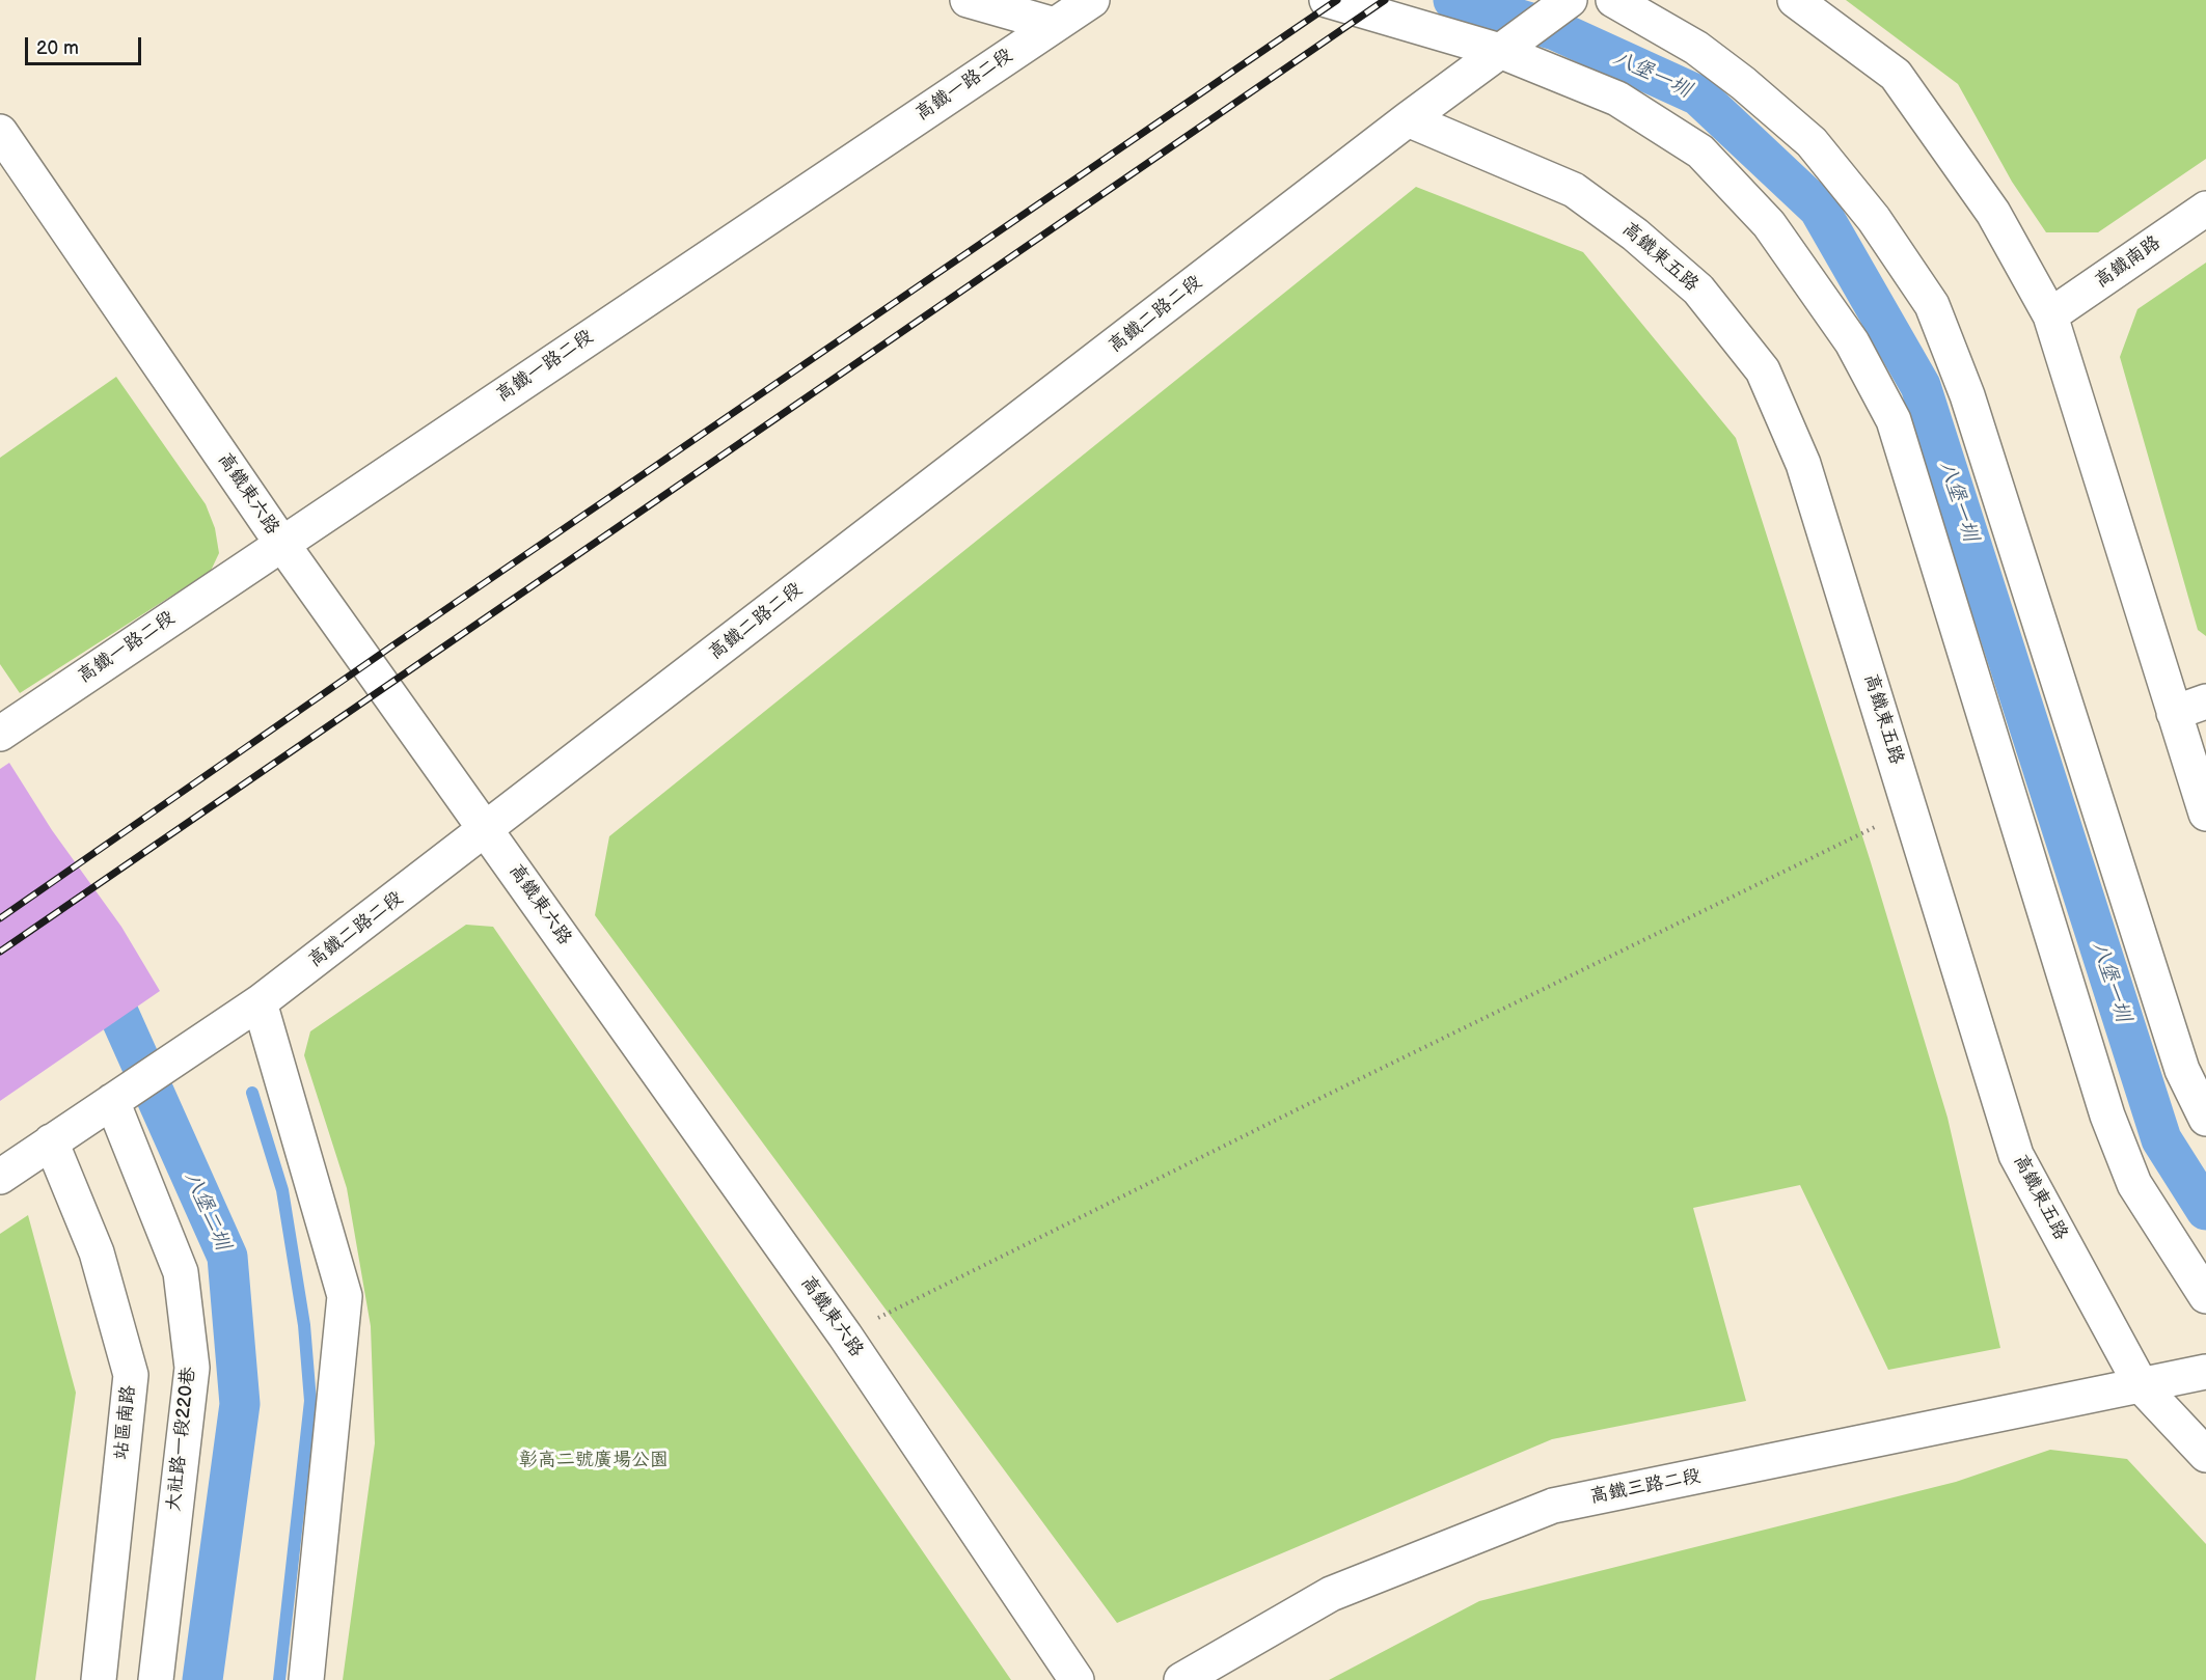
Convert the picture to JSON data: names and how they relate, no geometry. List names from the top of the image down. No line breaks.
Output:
{"streets":{"street":["高鐵一路二段","高鐵東五路","高鐵南路","高鐵二路二段","高鐵東六路","站區南路","大社路一段220巷","高鐵三路二段"]},"crossings":[["高鐵一路二段","高鐵東六路"],["高鐵東五路","高鐵二路二段"],["高鐵東五路","高鐵三路二段"],["高鐵二路二段","高鐵東六路"],["高鐵二路二段","站區南路"],["高鐵二路二段","大社路一段220巷"]],"water":["八堡一圳","八堡二圳"],"parks":["彰高二號廣場公園"],"scale_bar":"20 m"}
